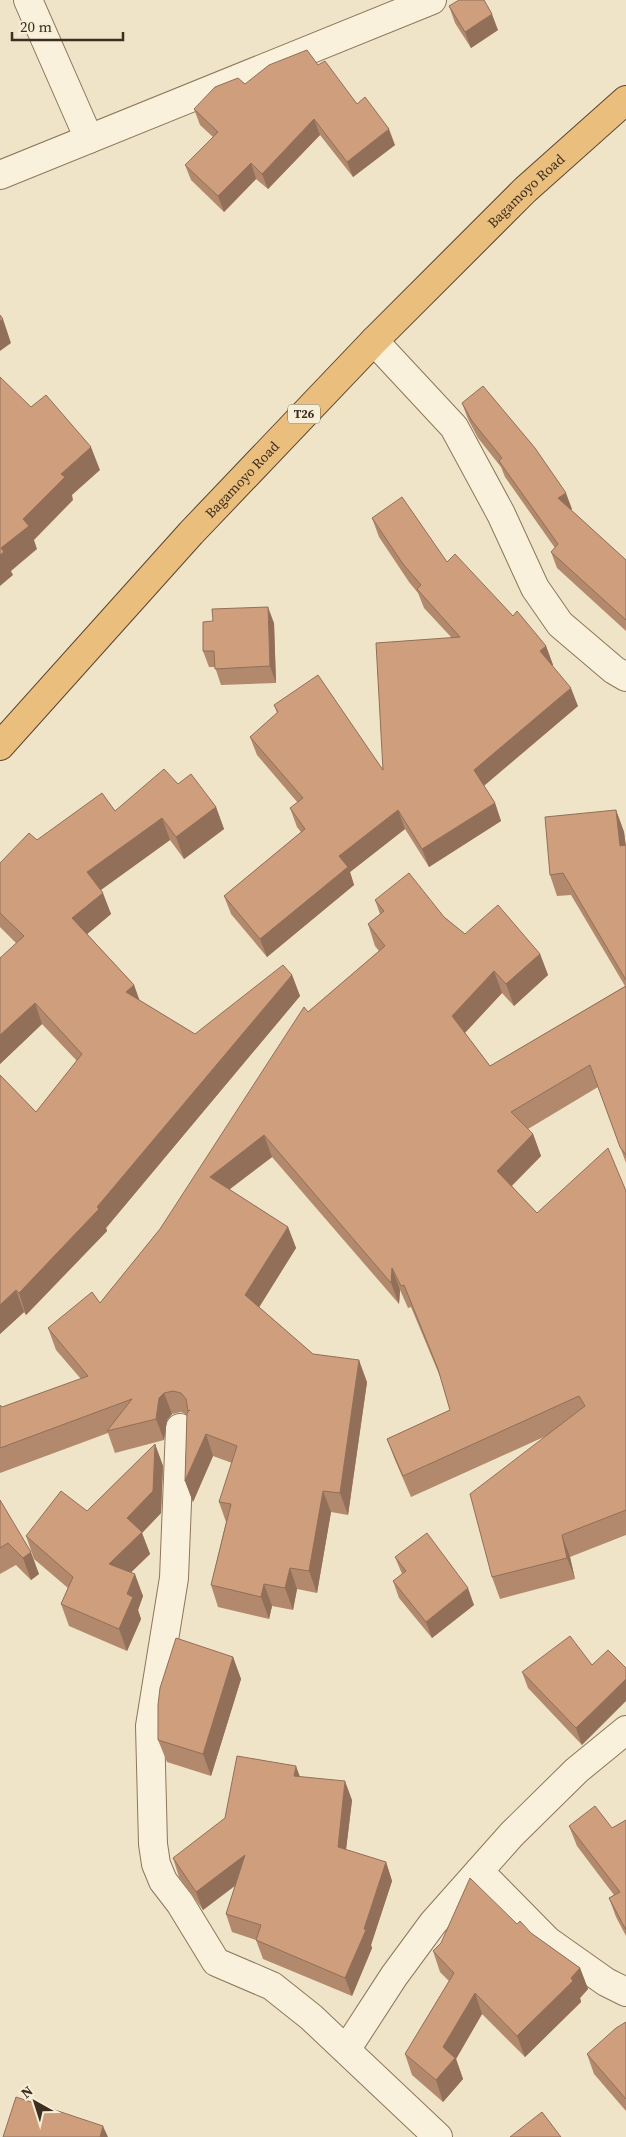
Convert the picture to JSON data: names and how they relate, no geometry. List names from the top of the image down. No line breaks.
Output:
{"streets":{"highway":["Bagamoyo Road","T26"]},"scale_bar":"20 m","north":"top left"}
